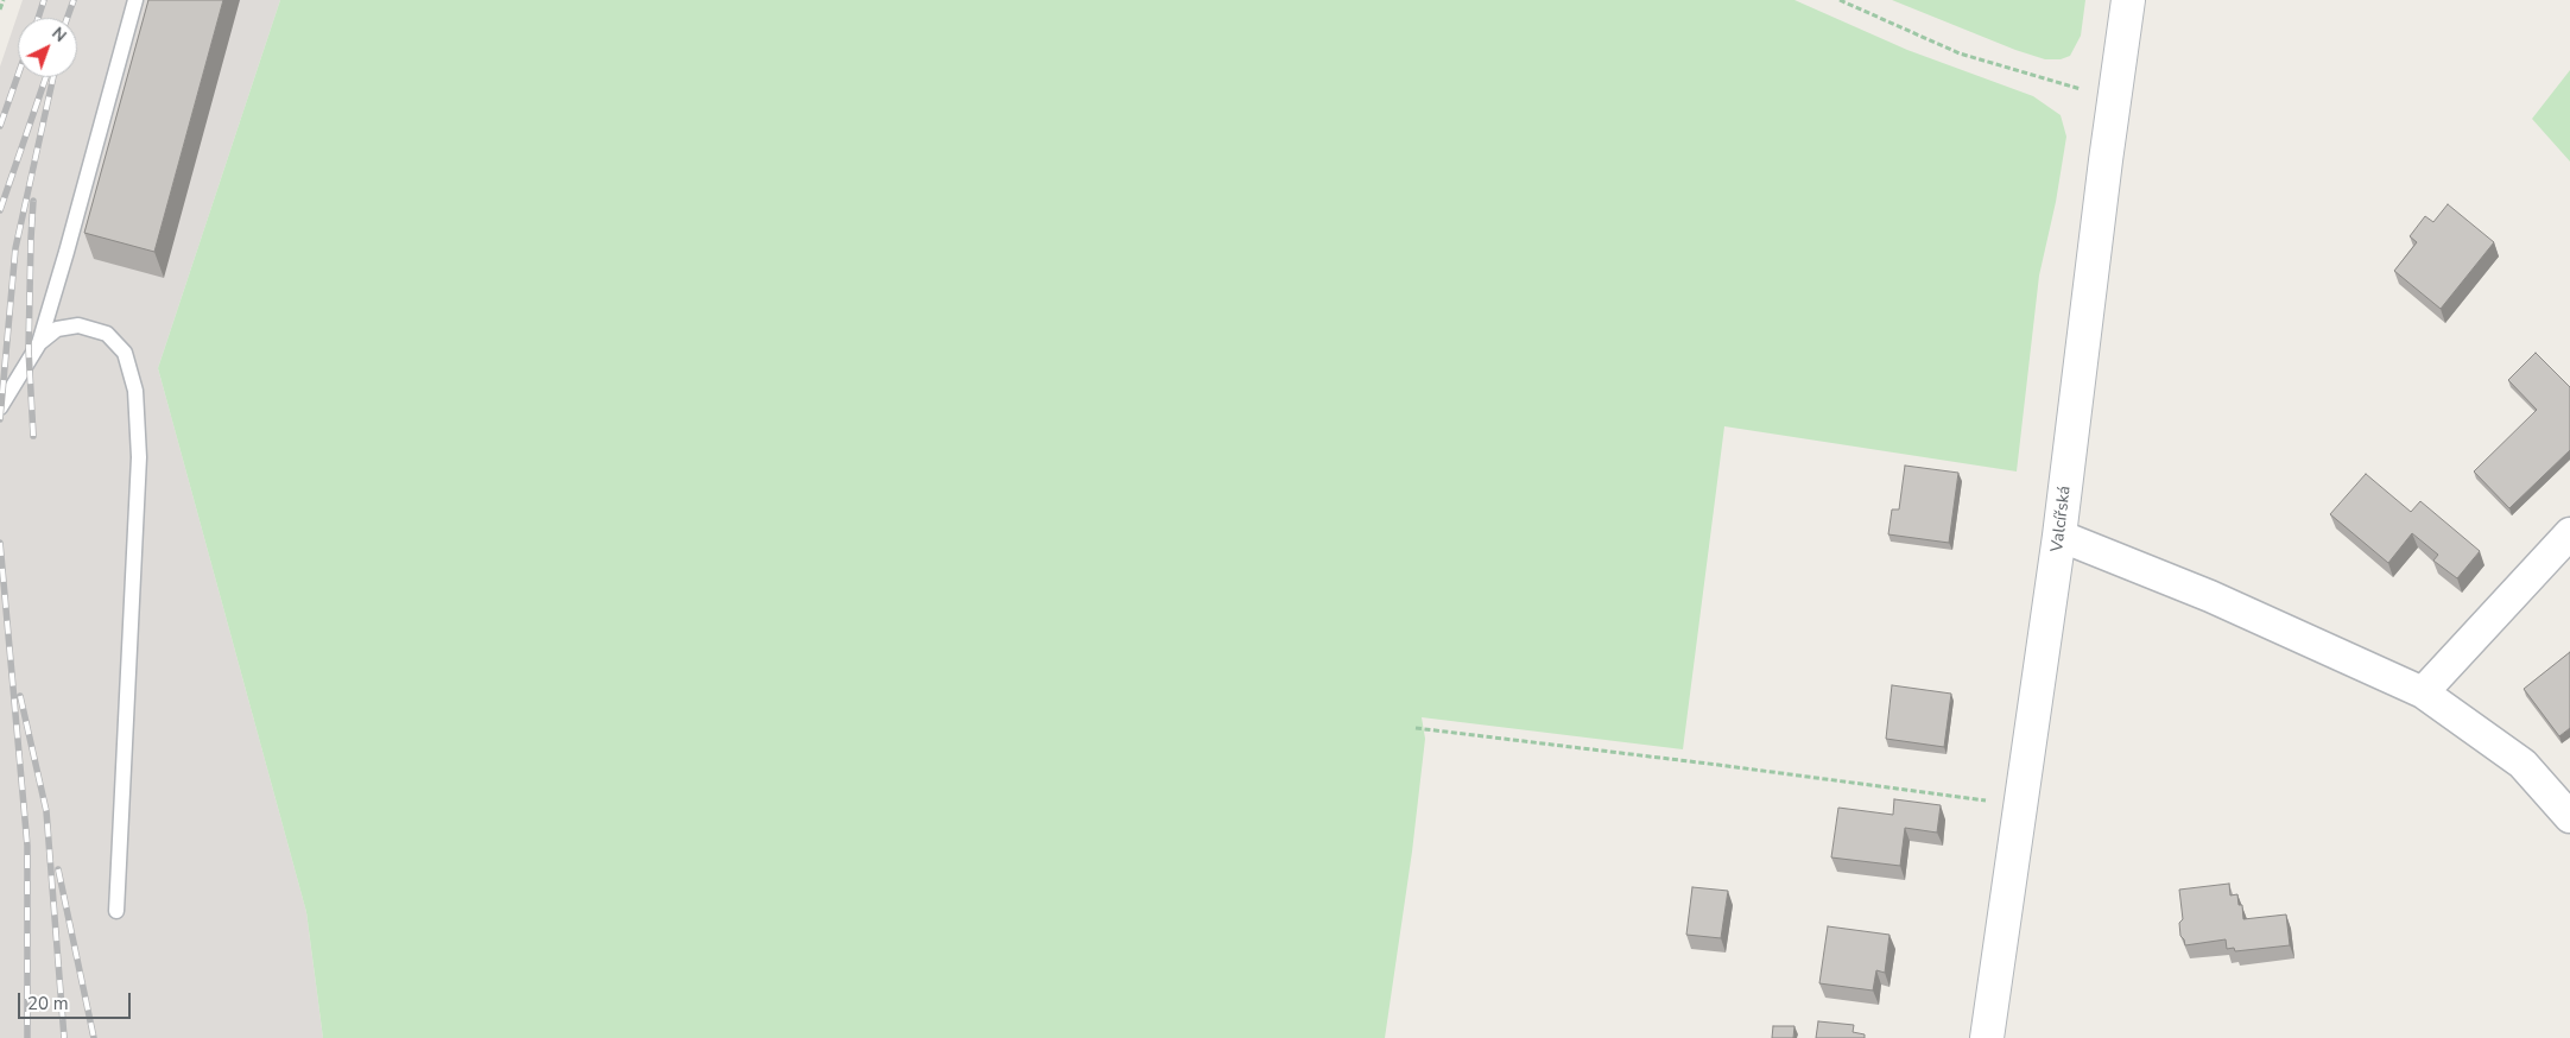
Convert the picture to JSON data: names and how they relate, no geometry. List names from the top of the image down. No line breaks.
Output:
{"streets":{"main road":["Valcířská"]},"scale_bar":"20 m","north":"top right"}
